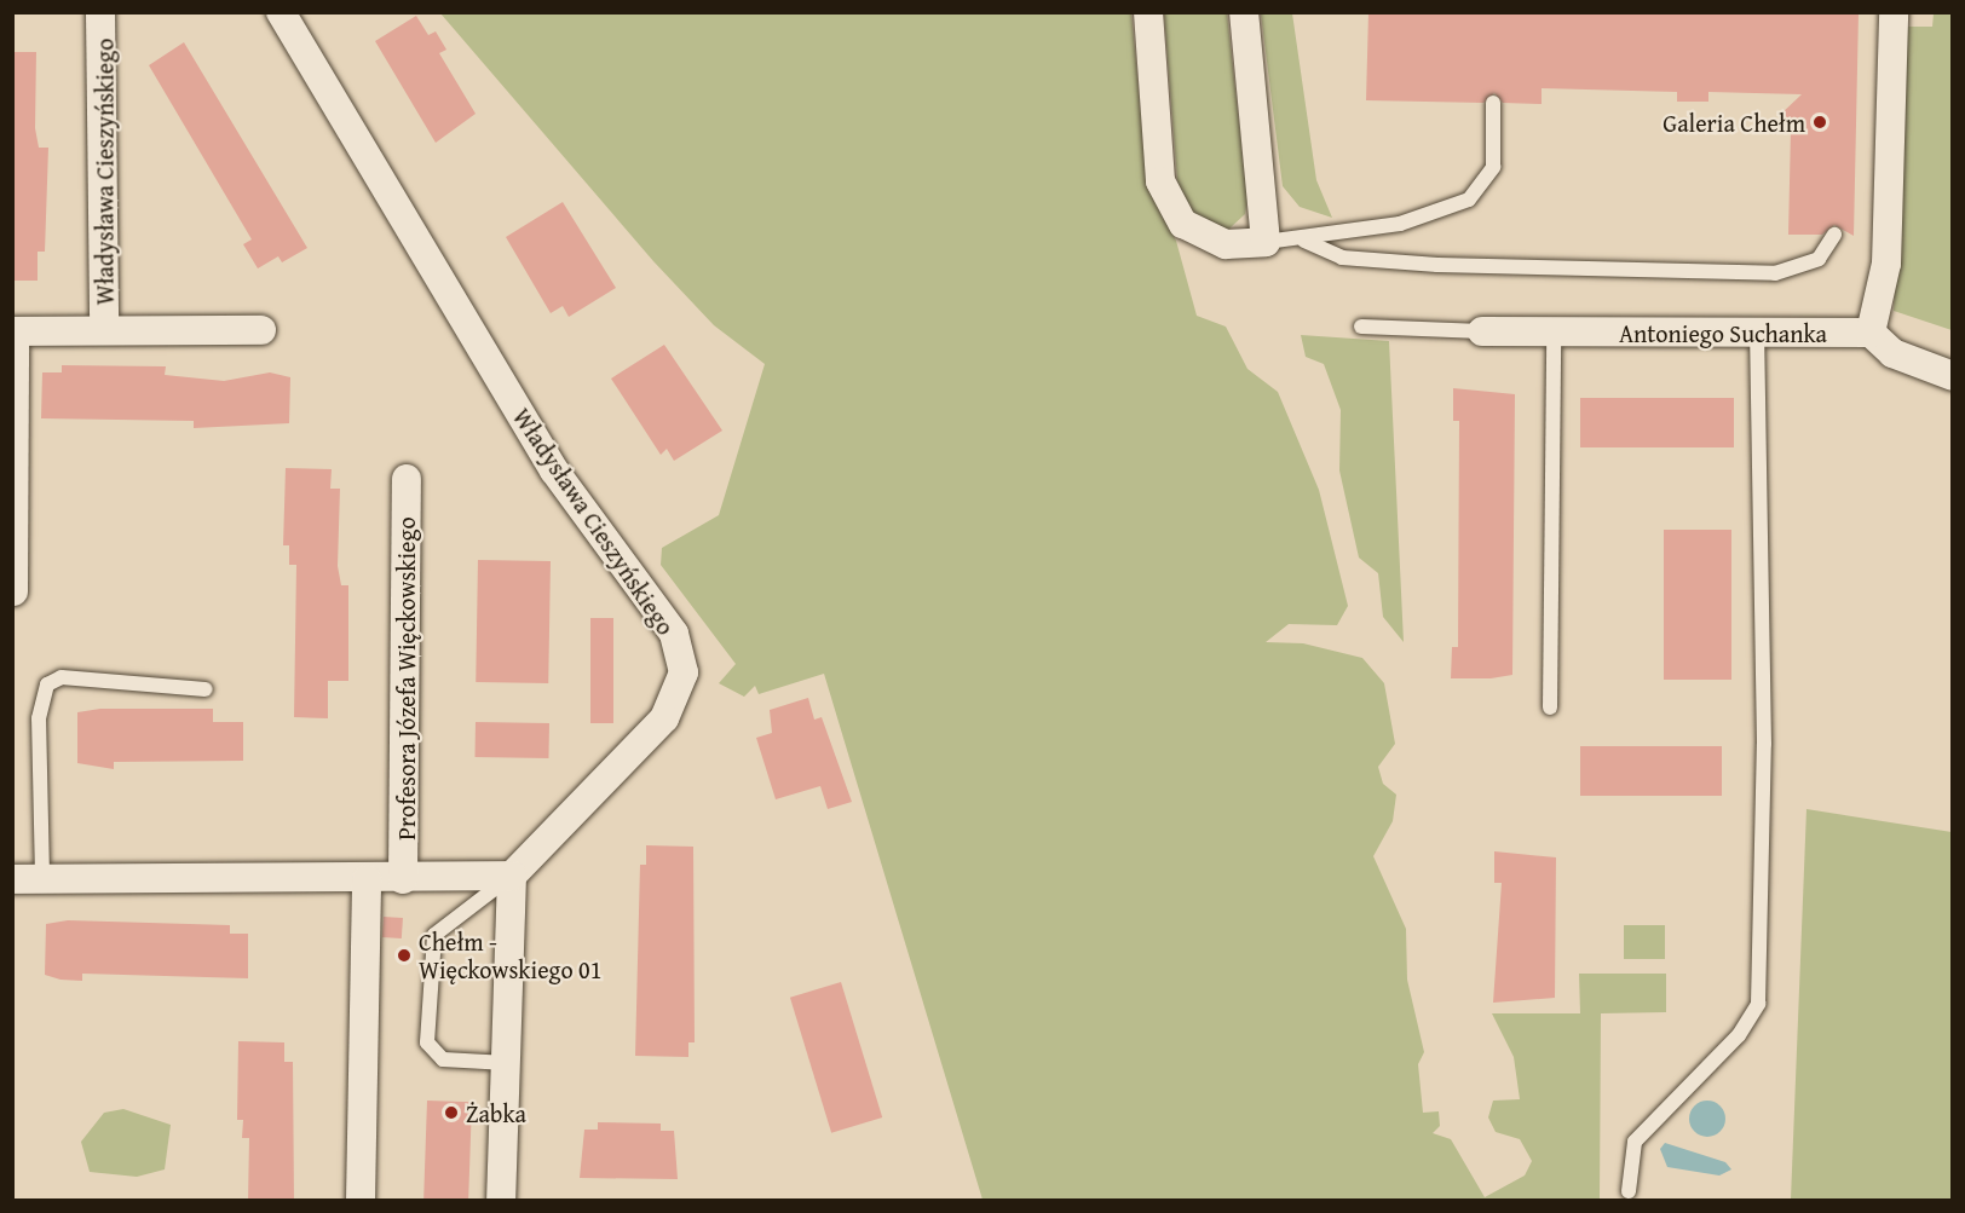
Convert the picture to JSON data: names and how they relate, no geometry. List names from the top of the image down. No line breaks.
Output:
{"streets":{"street":["Władysława Cieszyńskiego","Antoniego Suchanka","Profesora Józefa Więckowskiego"]},"places":["Galeria Chełm","Chełm - Więckowskiego 01","Żabka"]}
